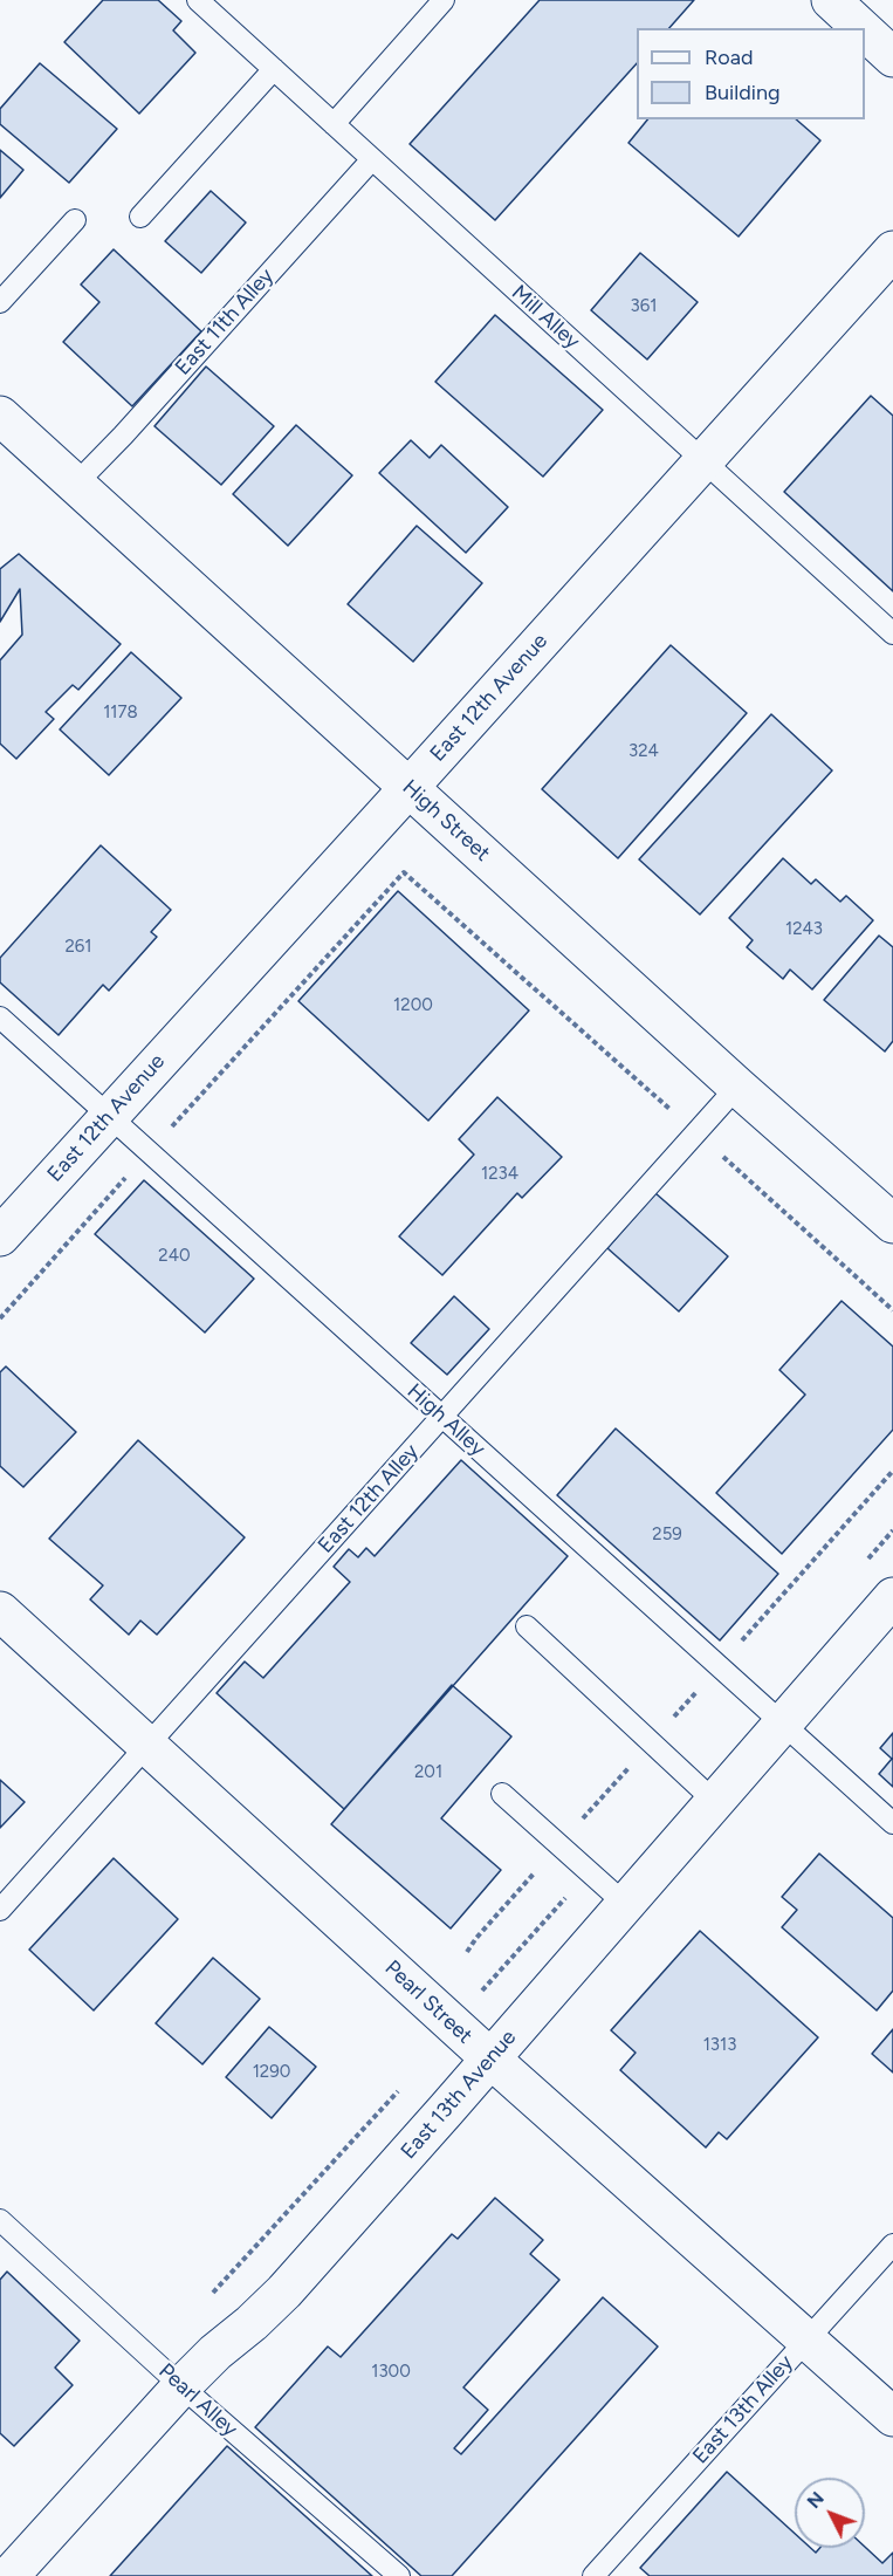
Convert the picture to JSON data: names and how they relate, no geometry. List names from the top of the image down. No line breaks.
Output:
{"streets":{"street":["East 12th Avenue","High Street","Pearl Street","East 13th Avenue"],"lane":["Mill Alley","East 11th Alley","High Alley","East 12th Alley","Pearl Alley","East 13th Alley"]},"crossings":[["Mill Alley","East 11th Alley"],["Mill Alley","East 12th Avenue"],["East 11th Alley","High Street"],["East 12th Avenue","High Street"],["East 12th Avenue","High Alley"],["High Street","East 12th Alley"],["High Alley","East 12th Alley"],["High Alley","East 13th Avenue"],["East 12th Alley","Pearl Street"],["Pearl Street","East 13th Avenue"],["Pearl Street","East 13th Alley"],["East 13th Avenue","Pearl Alley"]],"house_numbers":["361","1178","324","1243","261","1200","1234","240","259","201","1313","1290","1300"],"legend":["Road","Building"],"north":"top left"}
